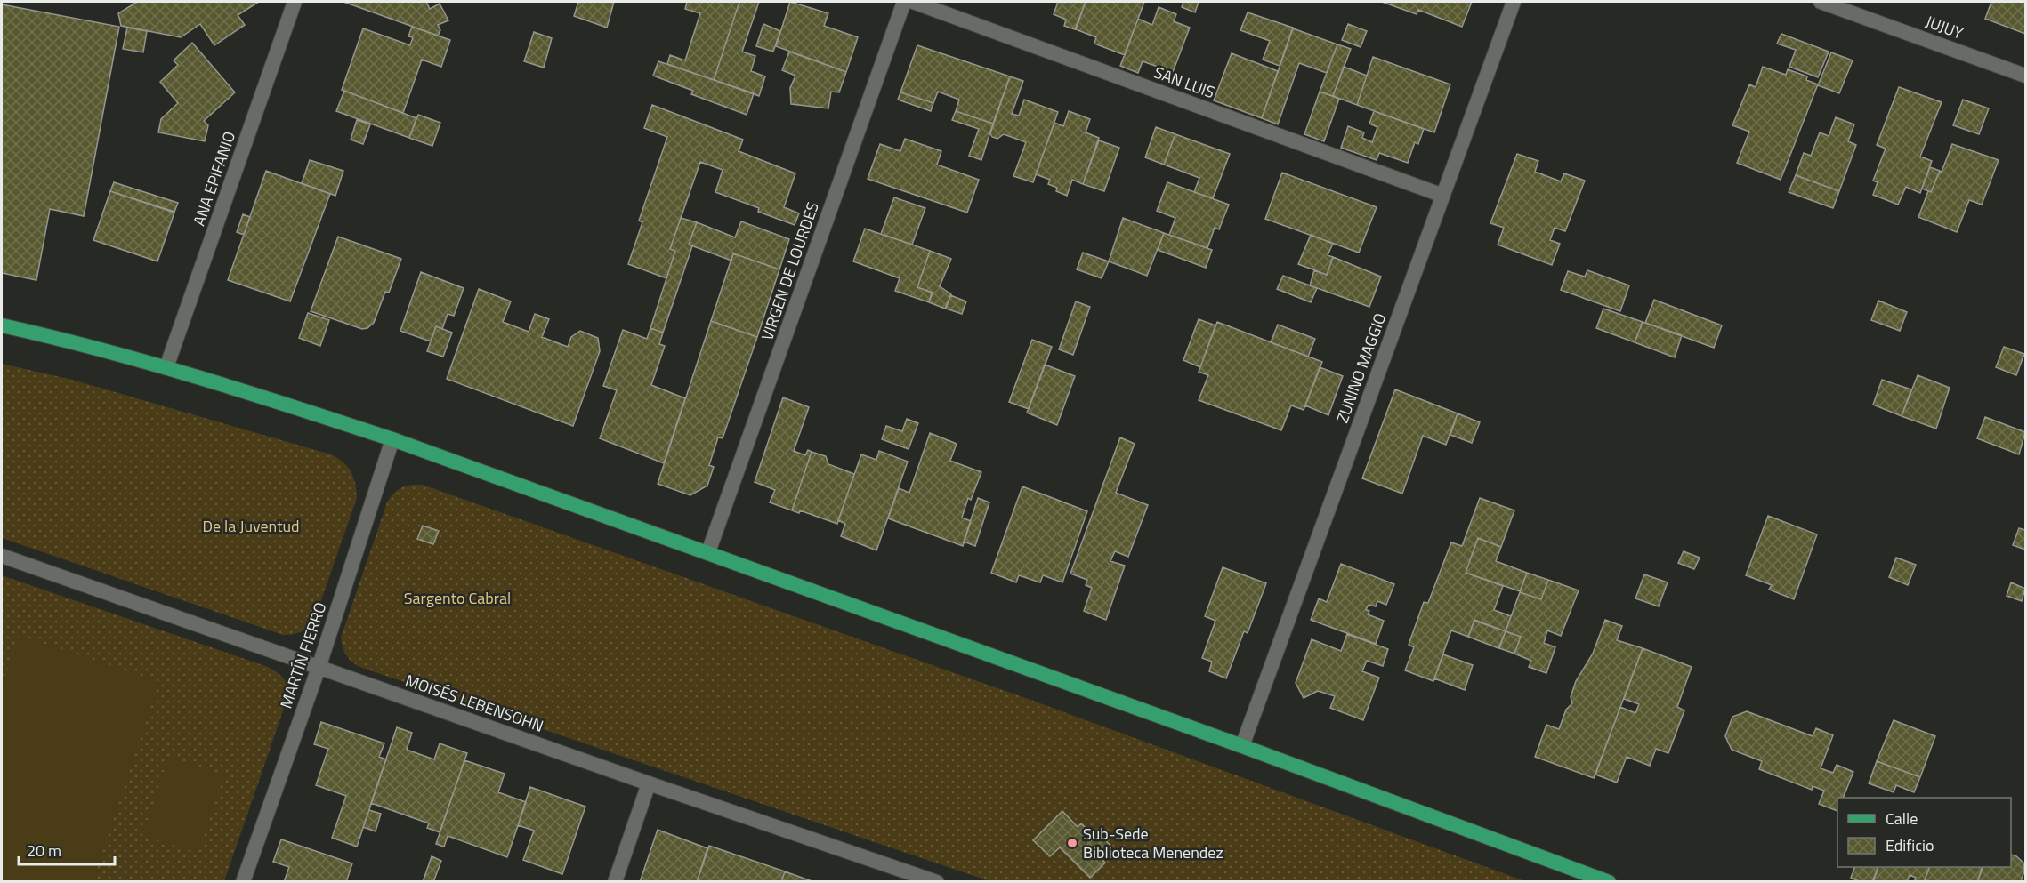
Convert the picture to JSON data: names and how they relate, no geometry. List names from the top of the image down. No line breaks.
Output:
{"streets":{"street":["JUJUY","SAN LUIS","ANA EPIFANIO","VIRGEN DE LOURDES","ZUNINO MAGGIO","MARTÍN FIERRO","MOISÉS LEBENSOHN"]},"crossings":[["SAN LUIS","ZUNINO MAGGIO"],["MARTÍN FIERRO","MOISÉS LEBENSOHN"]],"parks":["De la Juventud","Sargento Cabral"],"places":["Sub-Sede Biblioteca Menendez"],"legend":["Calle","Edificio"],"scale_bar":"20 m"}
